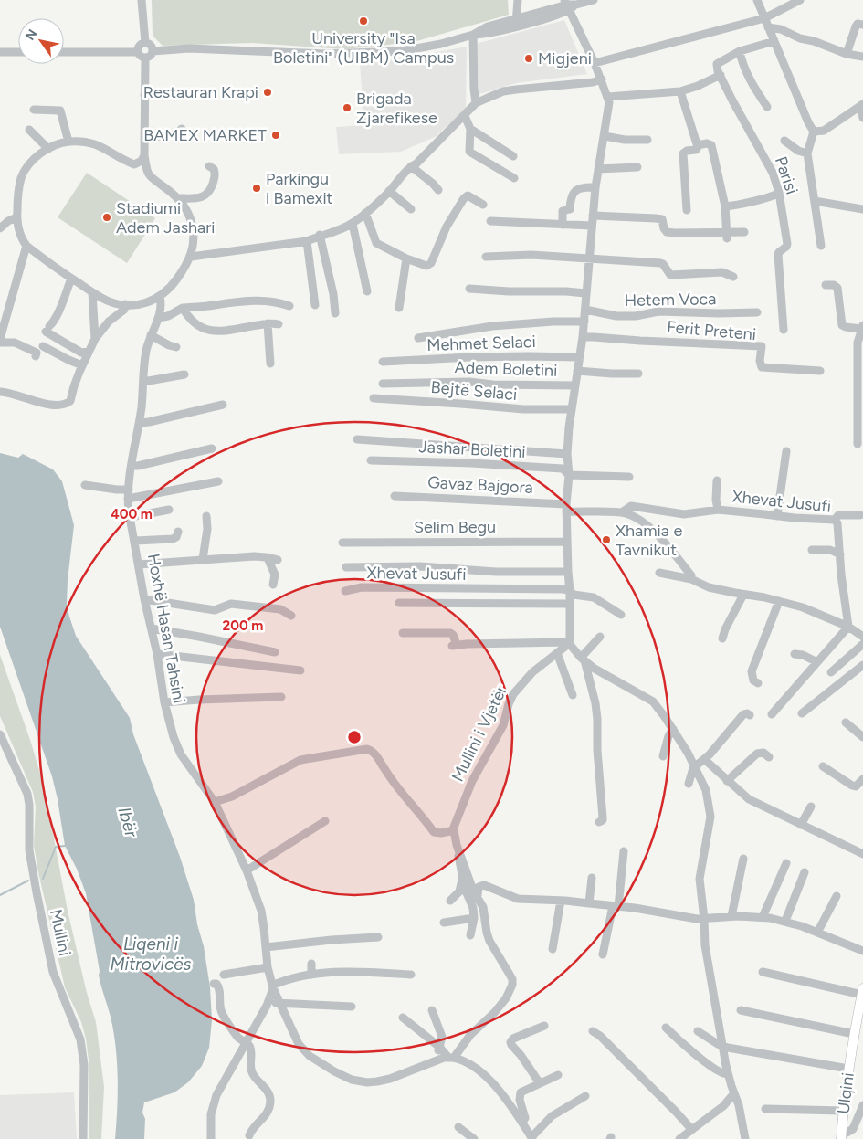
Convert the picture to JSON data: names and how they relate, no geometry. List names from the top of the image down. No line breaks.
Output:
{"streets":{"main road":["Ulqini"],"street":["Parisi","Hetem Voca","Ferit Preteni","Mehmet Selaci","Adem Boletini","Bejtë Selaci","Jashar Boletini","Gavaz Bajgora","Xhevat Jusufi","Selim Begu","Hoxhë Hasan Tahsini","Mullini i Vjetër","Mullini"]},"crossings":[["Gavaz Bajgora","Xhevat Jusufi"]],"water":["Ibër","Liqeni i Mitrovicës"],"places":["University \"Isa Boletini\" (UIBM) Campus","Migjeni","Restauran Krapi","Brigada Zjarefikese","BAMEX MARKET","Parkingu i Bamexit","Stadiumi Adem Jashari","Xhamia e Tavnikut"],"north":"top left","rings":["400 m","200 m"]}
